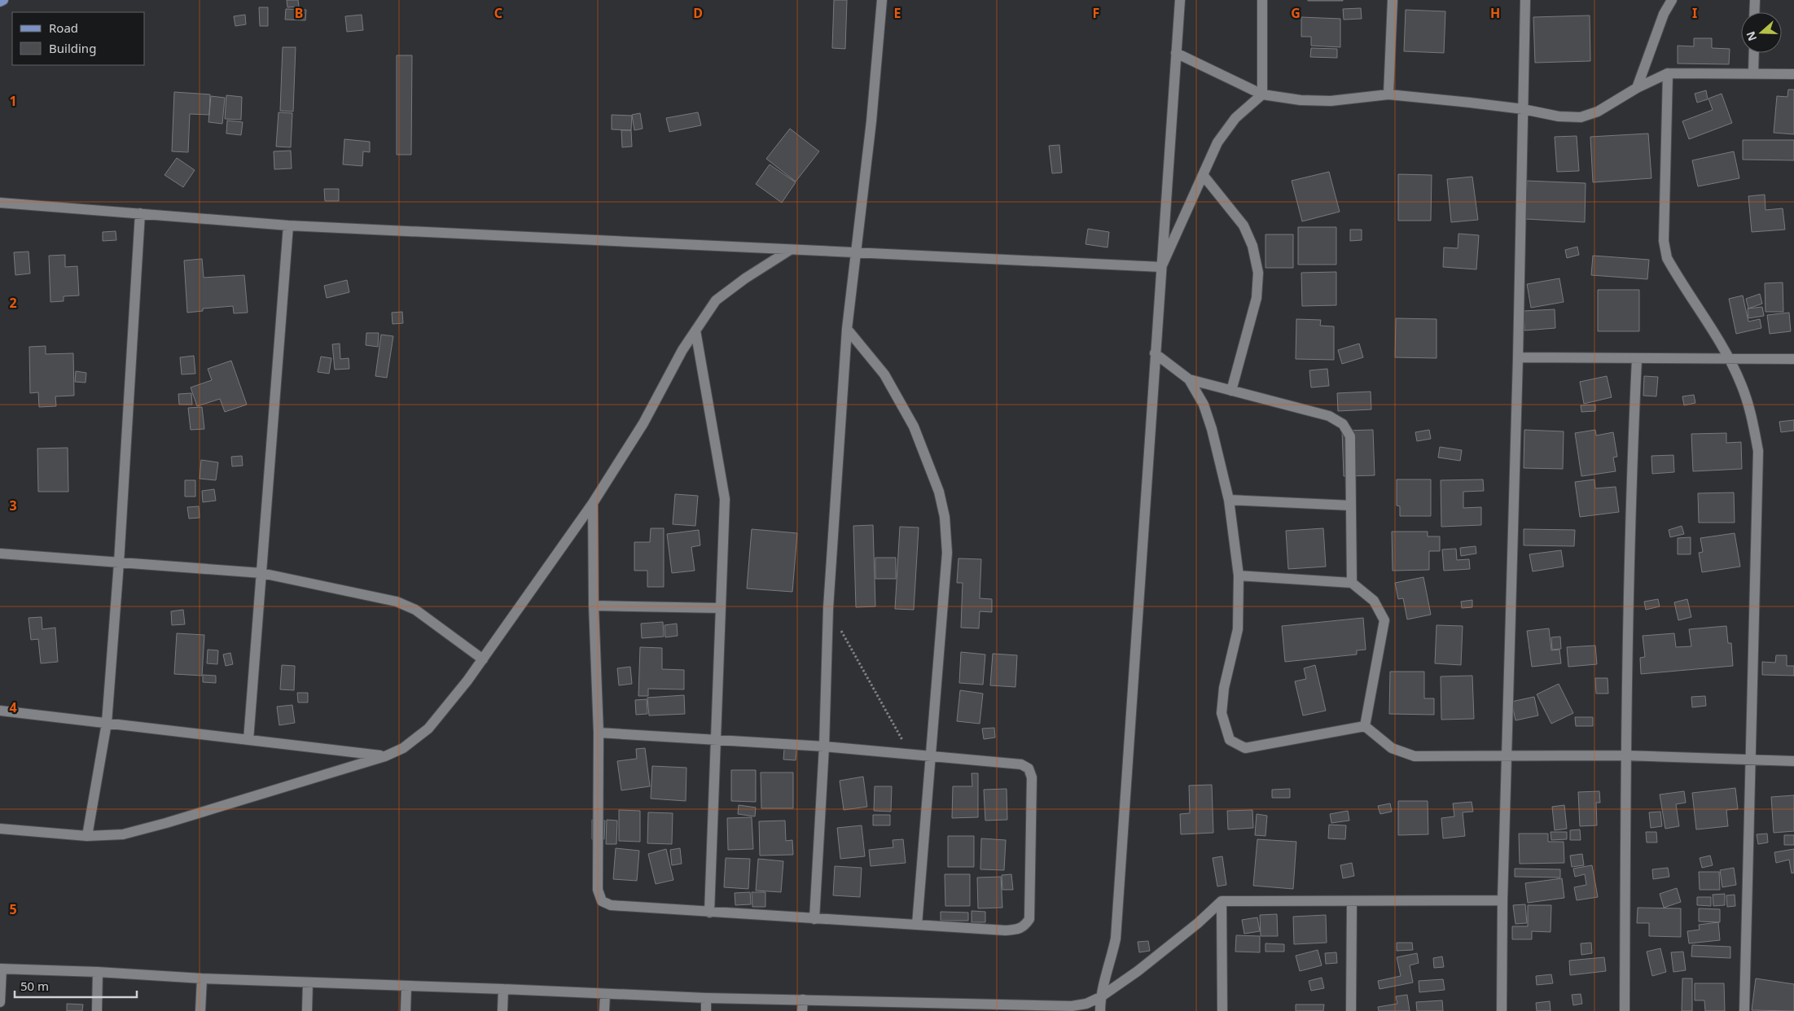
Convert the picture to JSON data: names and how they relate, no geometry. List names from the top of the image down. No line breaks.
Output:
{"legend":["Road","Building"],"scale_bar":"50 m","north":"left","grid":{"columns":["B","C","D","E","F","G","H","I"],"rows":["1","2","3","4","5"]}}
